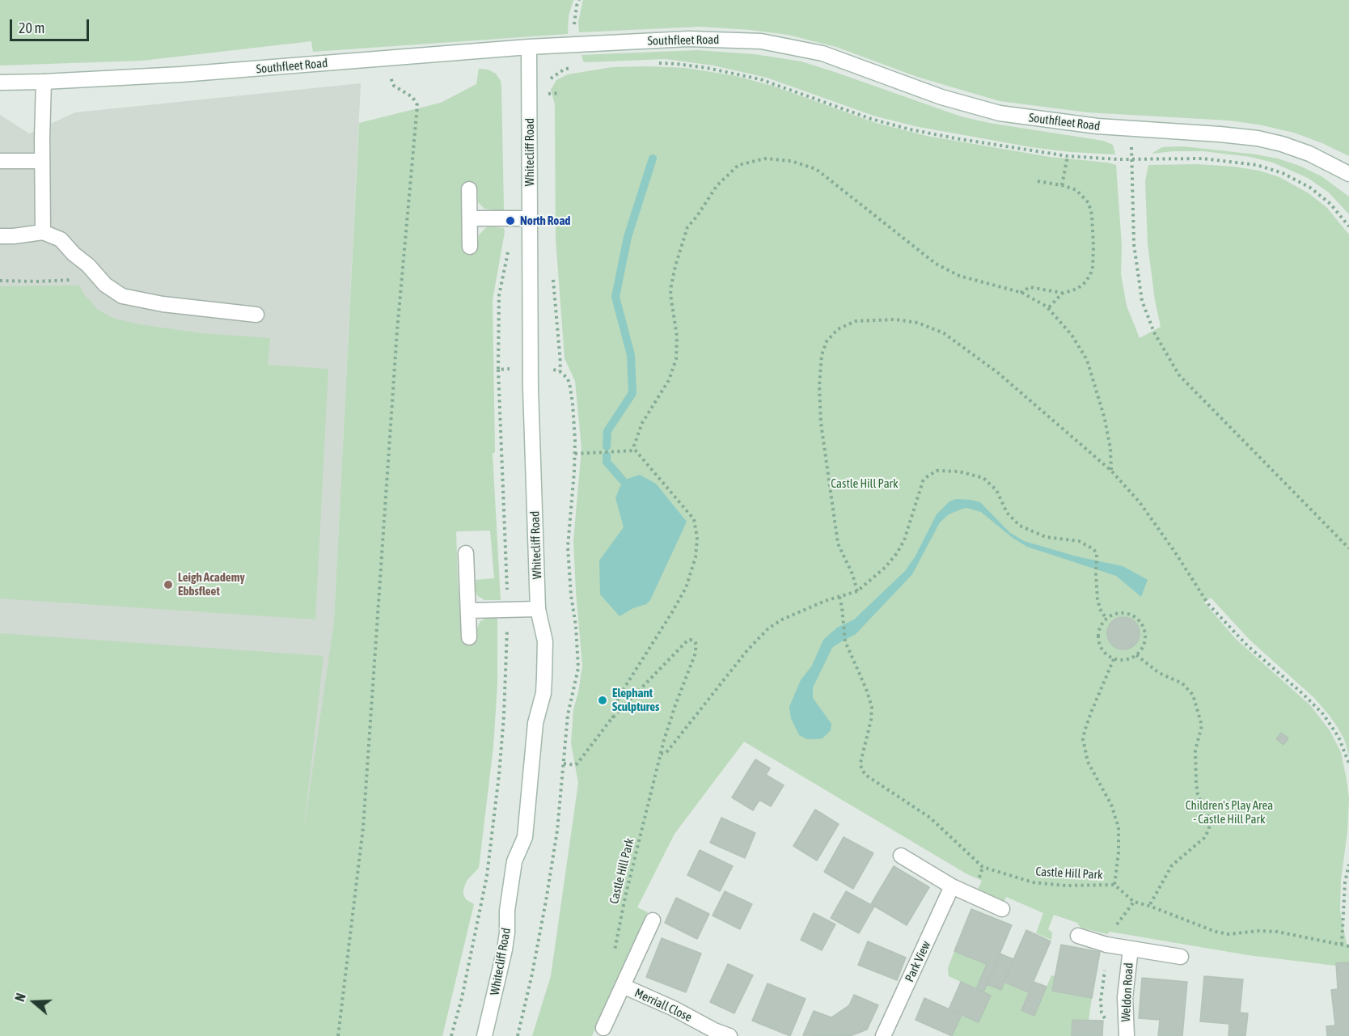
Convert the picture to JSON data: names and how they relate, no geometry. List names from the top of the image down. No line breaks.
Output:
{"streets":{"street":["Southfleet Road","Whitecliff Road","Park View","Weldon Road","Merriall Close"],"path":["Castle Hill Park"]},"crossings":[["Southfleet Road","Whitecliff Road"]],"parks":["Castle Hill Park","Children's Play Area - Castle Hill Park"],"places":["North Road","Leigh Academy Ebbsfleet","Elephant Sculptures"],"scale_bar":"20 m","north":"left"}
